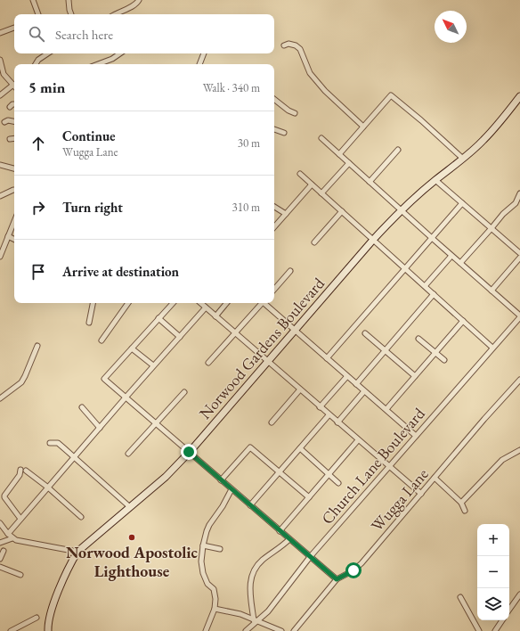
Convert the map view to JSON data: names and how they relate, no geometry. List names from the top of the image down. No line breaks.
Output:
{"streets":{"street":["Norwood Gardens Boulevard","Church Lane Boulevard","Wugga Lane"]},"places":["Norwood Apostolic Lighthouse"],"north":"top left","page":{"search":"Search here","heading":["5 min","Walk · 340 m"],"list":[["Continue","Wugga Lane","30 m"],["Turn right","310 m"],"Arrive at destination"],"map_buttons":["+","−"]}}
